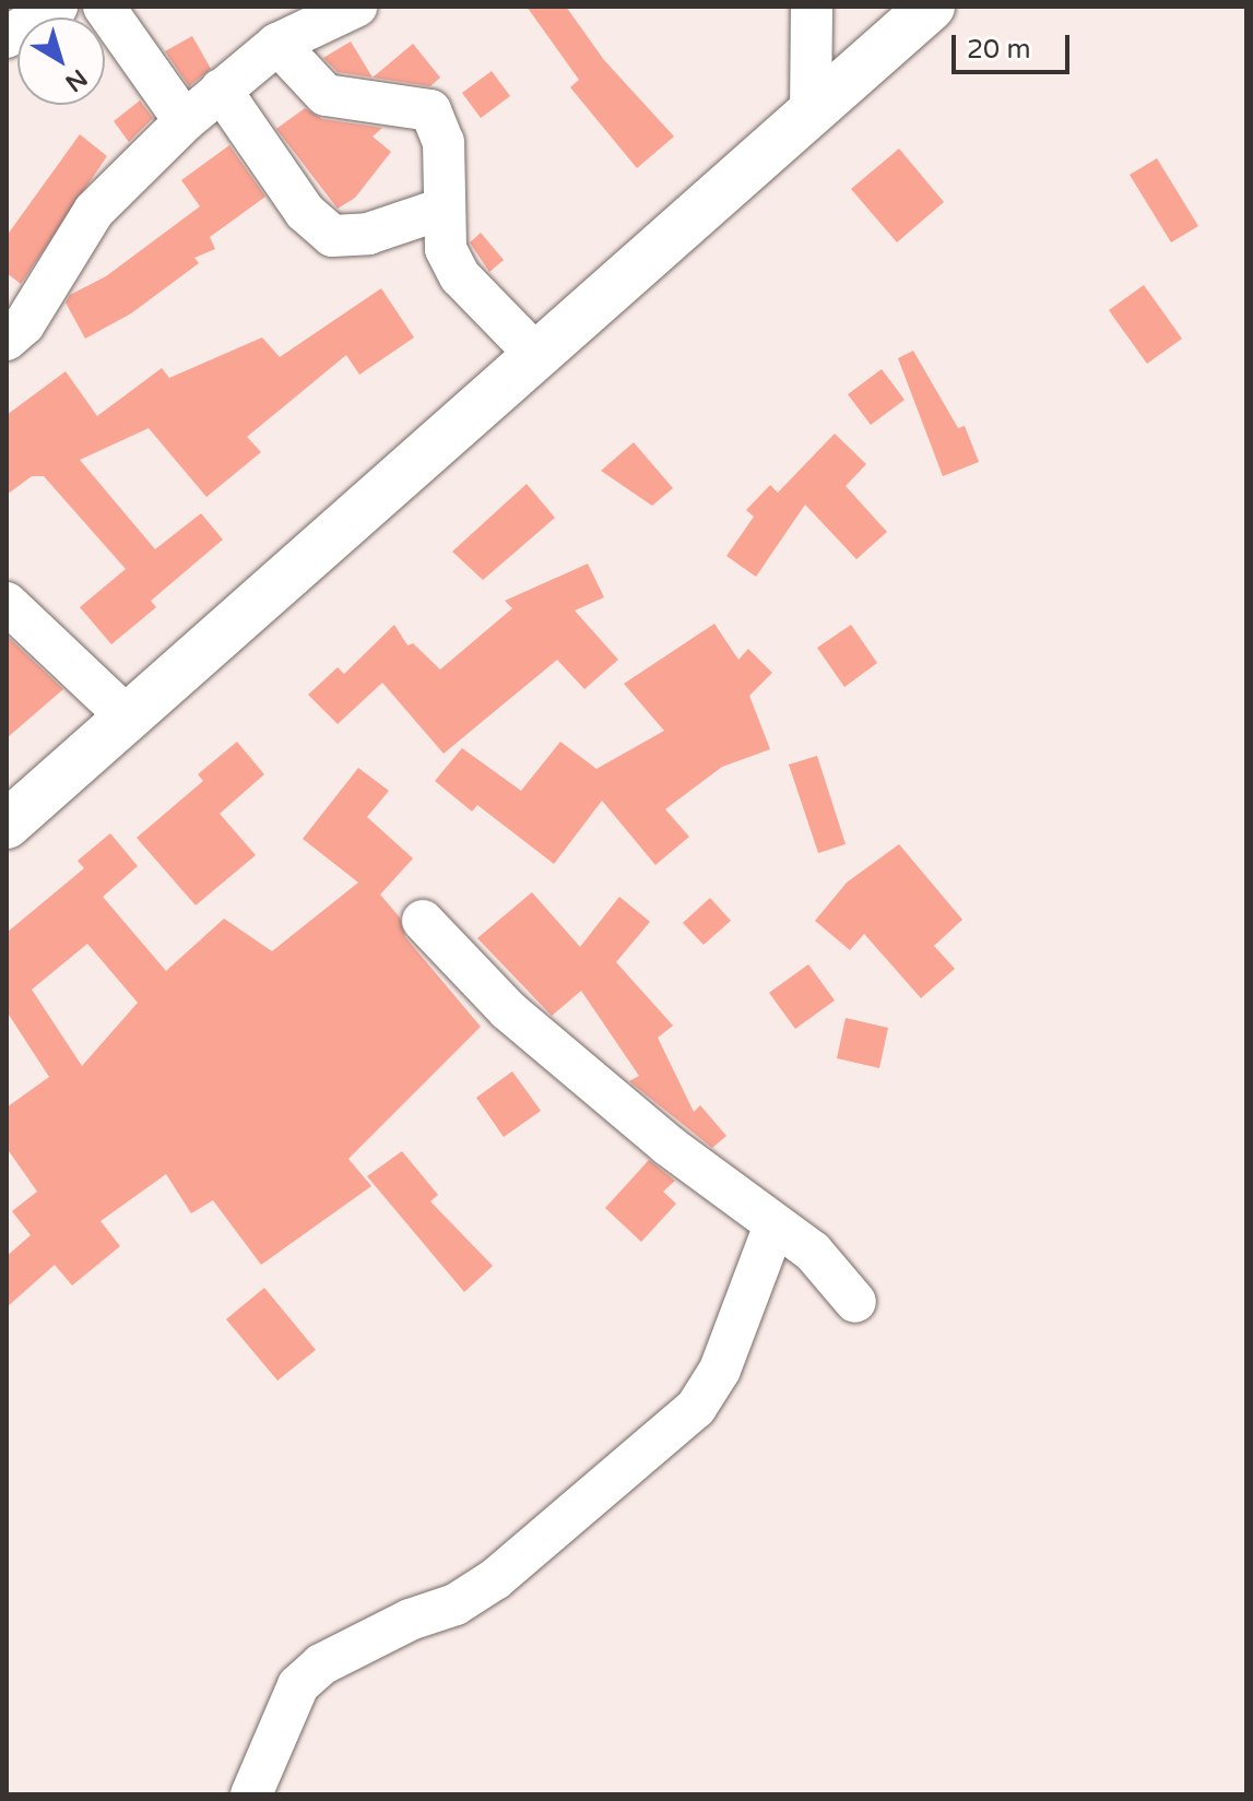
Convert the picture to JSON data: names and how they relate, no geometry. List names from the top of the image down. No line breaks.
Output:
{"scale_bar":"20 m","north":"bottom right"}
